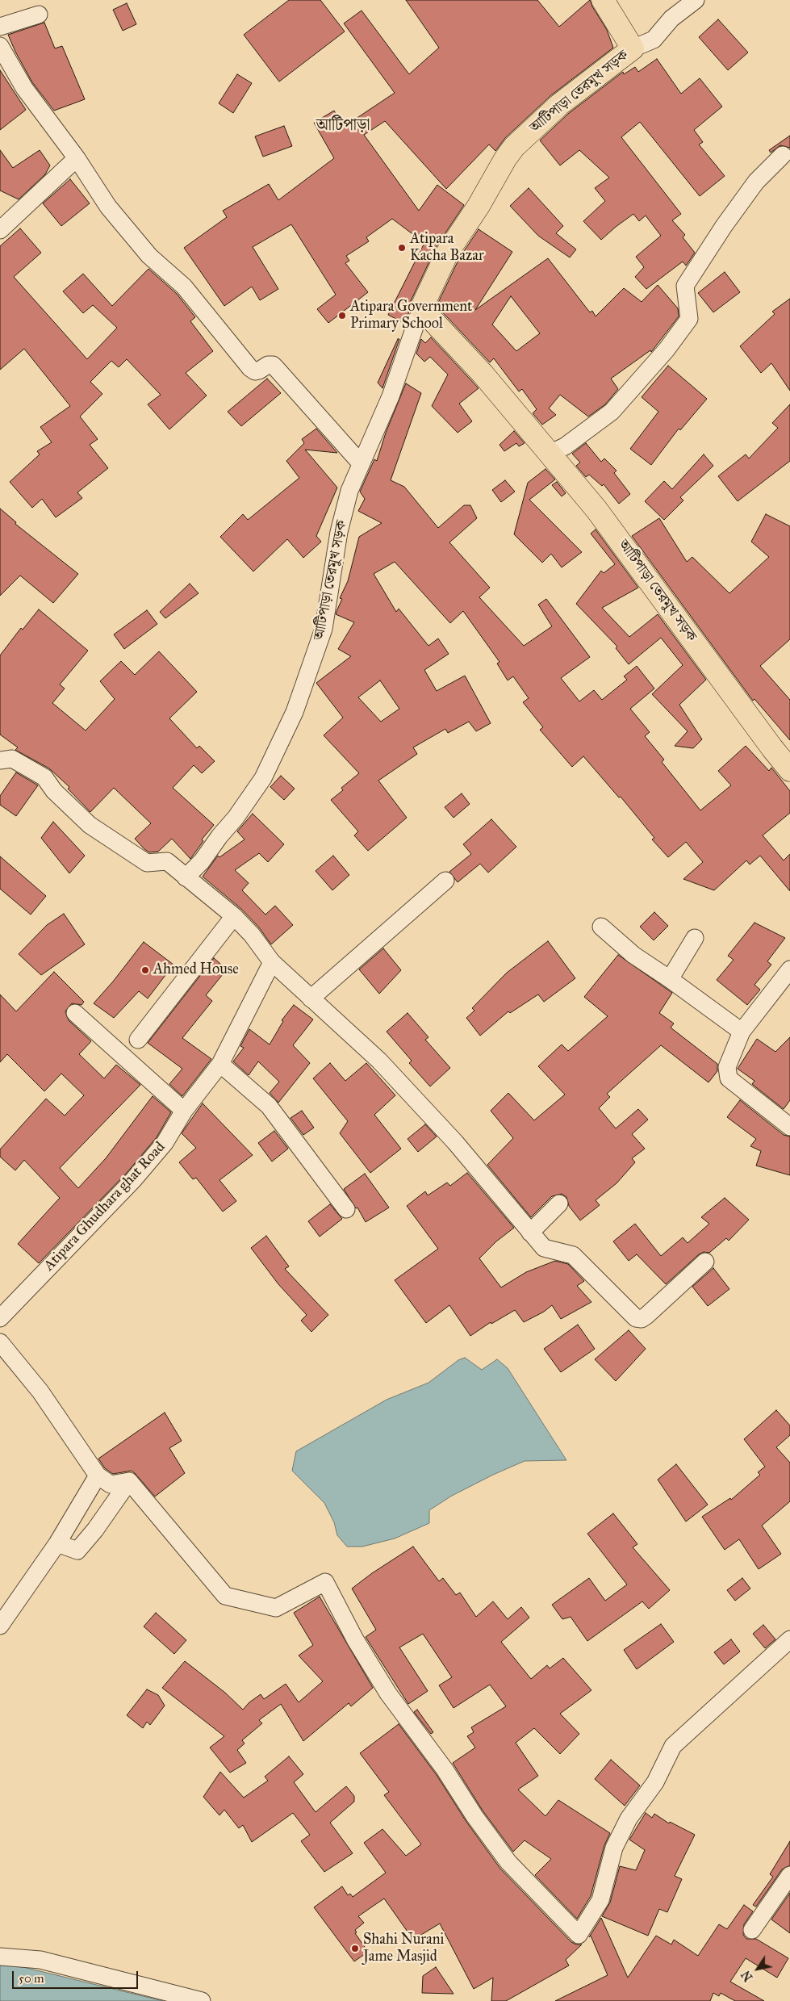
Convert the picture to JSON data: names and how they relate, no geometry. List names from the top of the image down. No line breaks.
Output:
{"streets":{"main road":["আটিপাড়া তেরমুখ সড়ক"],"street":["Atipara Ghudhara ghat Road"]},"districts":["আটিপাড়া"],"places":["Atipara Kacha Bazar","Atipara Government Primary School","Ahmed House","Shahi Nurani Jame Masjid"],"scale_bar":"50 m","north":"bottom left"}
